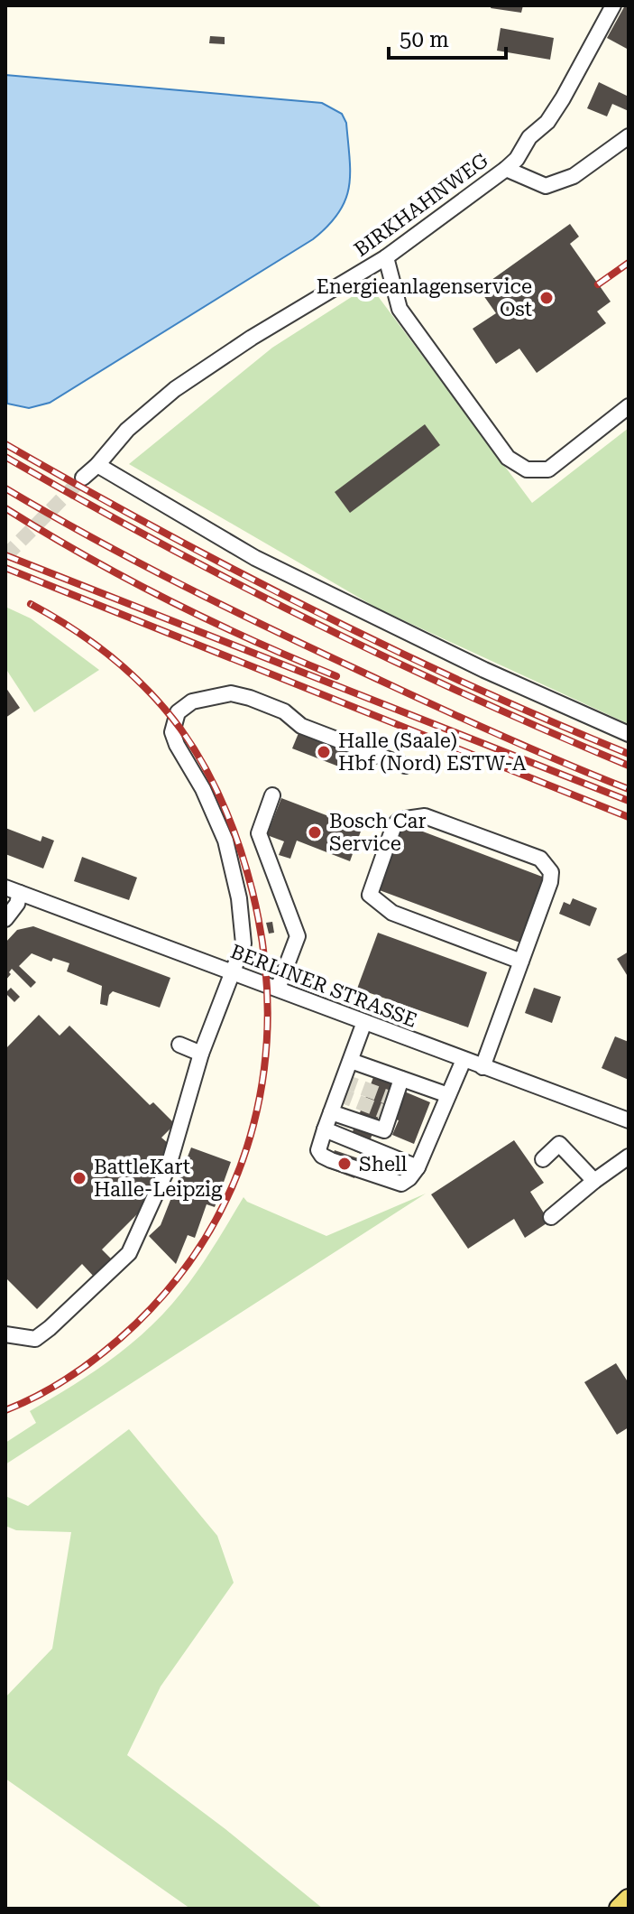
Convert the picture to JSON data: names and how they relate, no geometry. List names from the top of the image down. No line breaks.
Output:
{"streets":{"street":["BIRKHAHNWEG","BERLINER STRASSE"]},"places":["Energieanlagenservice Ost","Halle (Saale) Hbf (Nord) ESTW-A","Bosch Car Service","Shell","BattleKart Halle-Leipzig"],"scale_bar":"50 m"}
